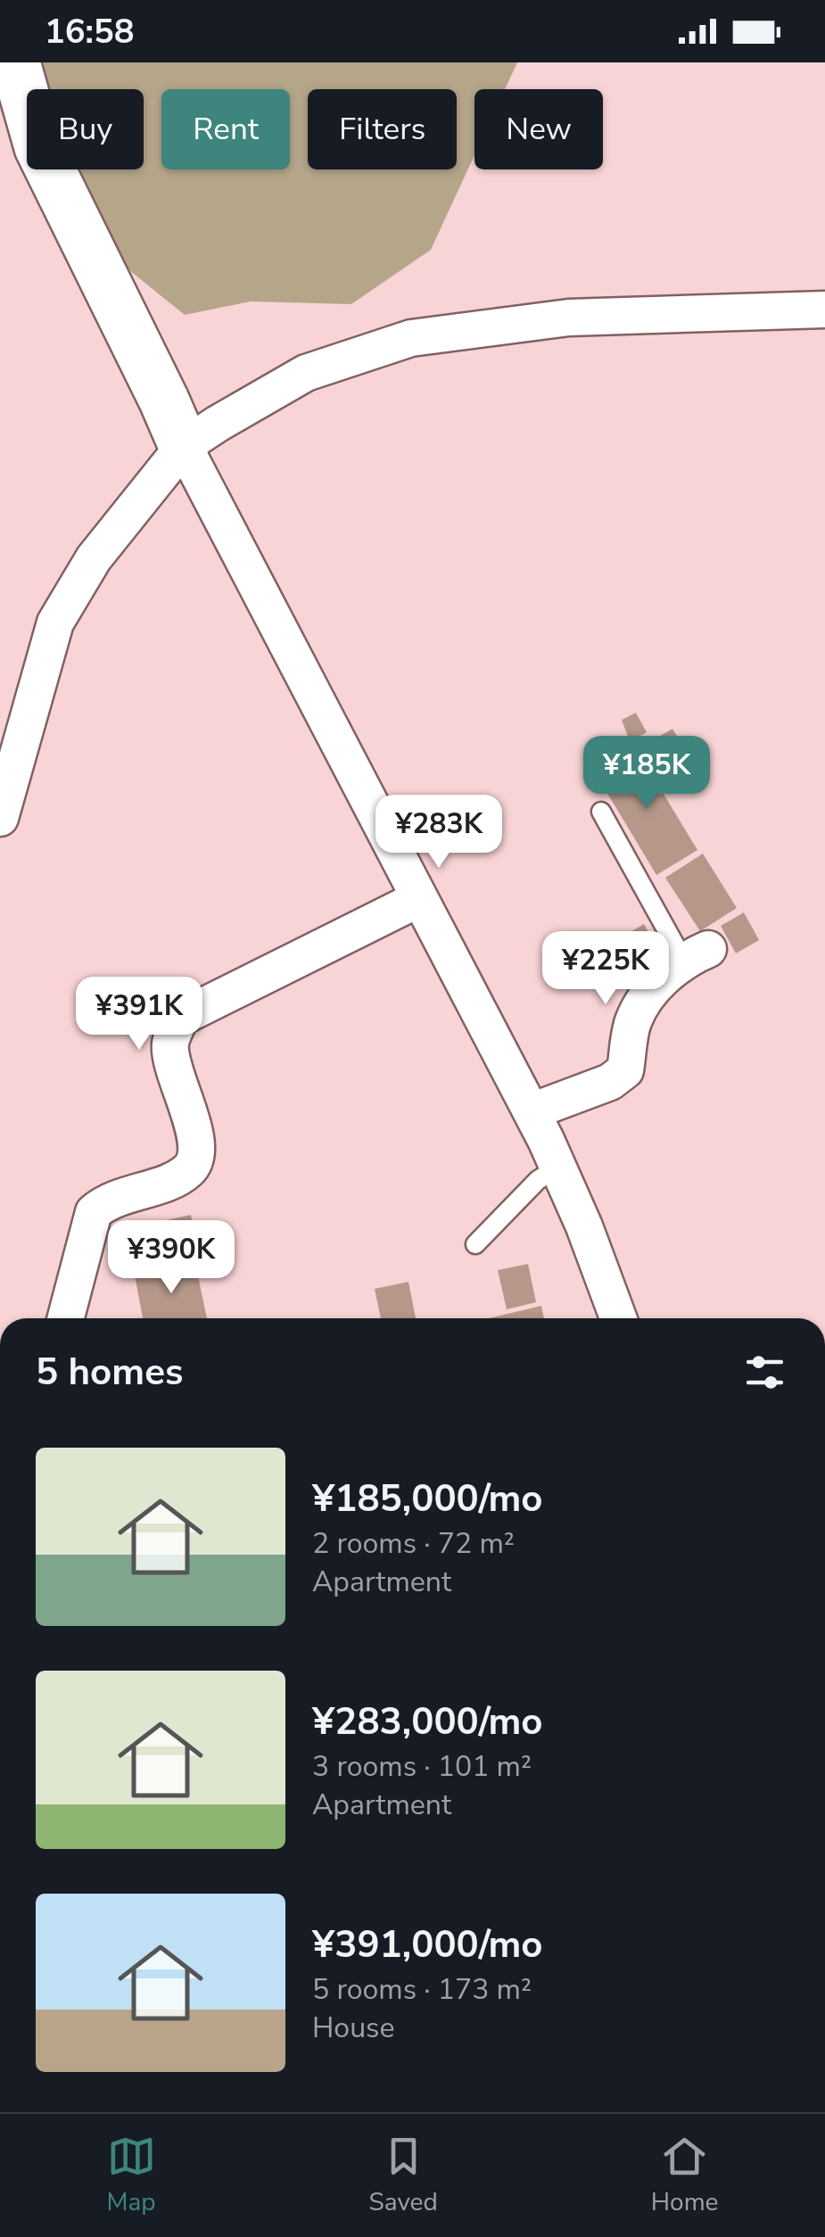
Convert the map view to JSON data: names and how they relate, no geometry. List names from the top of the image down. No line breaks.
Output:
{"page":{"status":"16:58","chip":["Buy","Rent","Filters","New"],"price":["¥185K","¥283K","¥225K","¥391K","¥390K"],"heading":"5 homes","list":[{"name":"¥185,000/mo","note":"2 rooms · 72 m² · Apartment"},{"name":"¥283,000/mo","note":"3 rooms · 101 m² · Apartment"},{"name":"¥391,000/mo","note":"5 rooms · 173 m² · House"}],"tabs":["Map","Saved","Home"]}}
